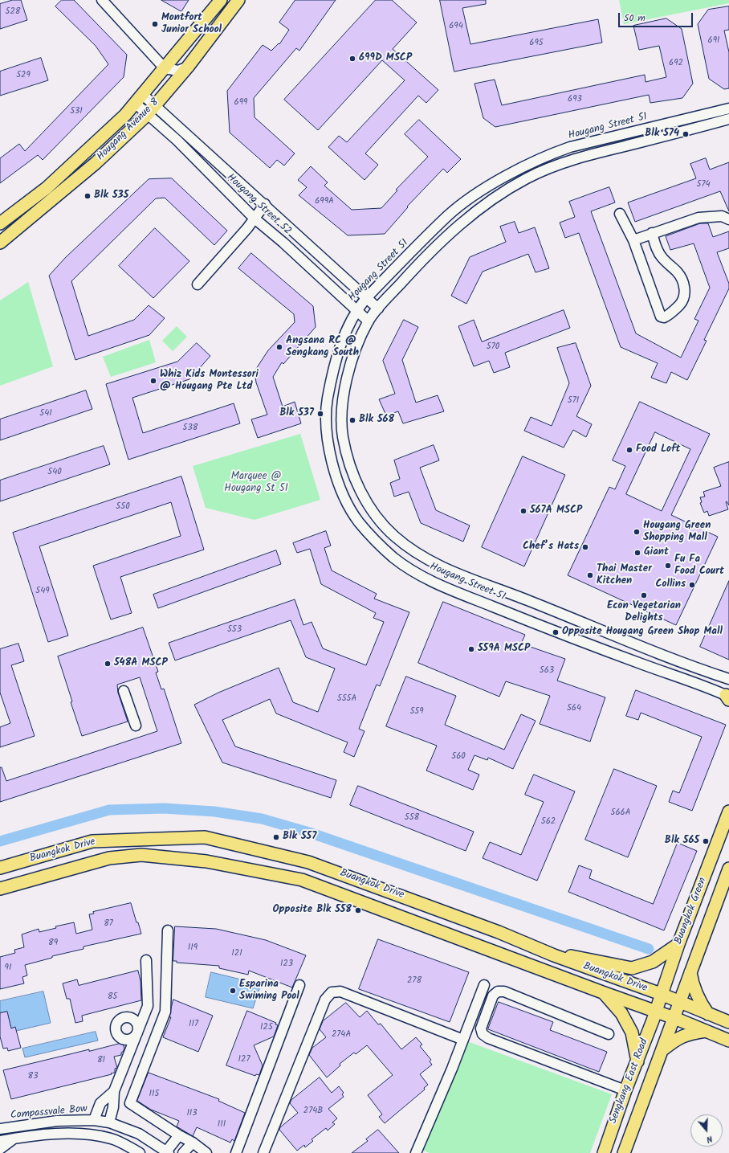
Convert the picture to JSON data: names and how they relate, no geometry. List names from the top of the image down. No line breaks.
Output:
{"streets":{"main road":["Hougang Avenue 8","Buangkok Drive","Buangkok Green","Sengkang East Road"],"street":["Hougang Street 51","Hougang Street 52","Compassvale Bow"]},"crossings":[["Hougang Street 51","Hougang Street 52"],["Hougang Avenue 8","Hougang Street 52"],["Buangkok Drive","Buangkok Green"],["Buangkok Drive","Sengkang East Road"],["Buangkok Green","Sengkang East Road"]],"parks":["Marquee @ Hougang St 51"],"places":["Montfort Junior School","699D MSCP","Blk 574","Blk 535","Angsana RC @ Sengkang South","Whiz Kids Montessori @ Hougang Pte Ltd","Blk 537","Blk 568","Food Loft","567A MSCP","Hougang Green Shopping Mall","Chef’s Hats","Giant","Fu Fa Food Court","Thai Master Kitchen","Collins","Econ Vegetarian Delights","Opposite Hougang Green Shop Mall","559A MSCP","548A MSCP","Blk 557","Blk 565","Opposite Blk 558","Esparina Swiming Pool"],"house_numbers":["528","694","691","695","692","529","693","699","531","574","699A","570","571","541","538","540","550","549","553","563","555A","564","559","560","566A","558","562","87","89","119","121","123","91","278","85","117","125","274A","127","81","83","115","274B","113","111"],"scale_bar":"50 m","north":"bottom"}
